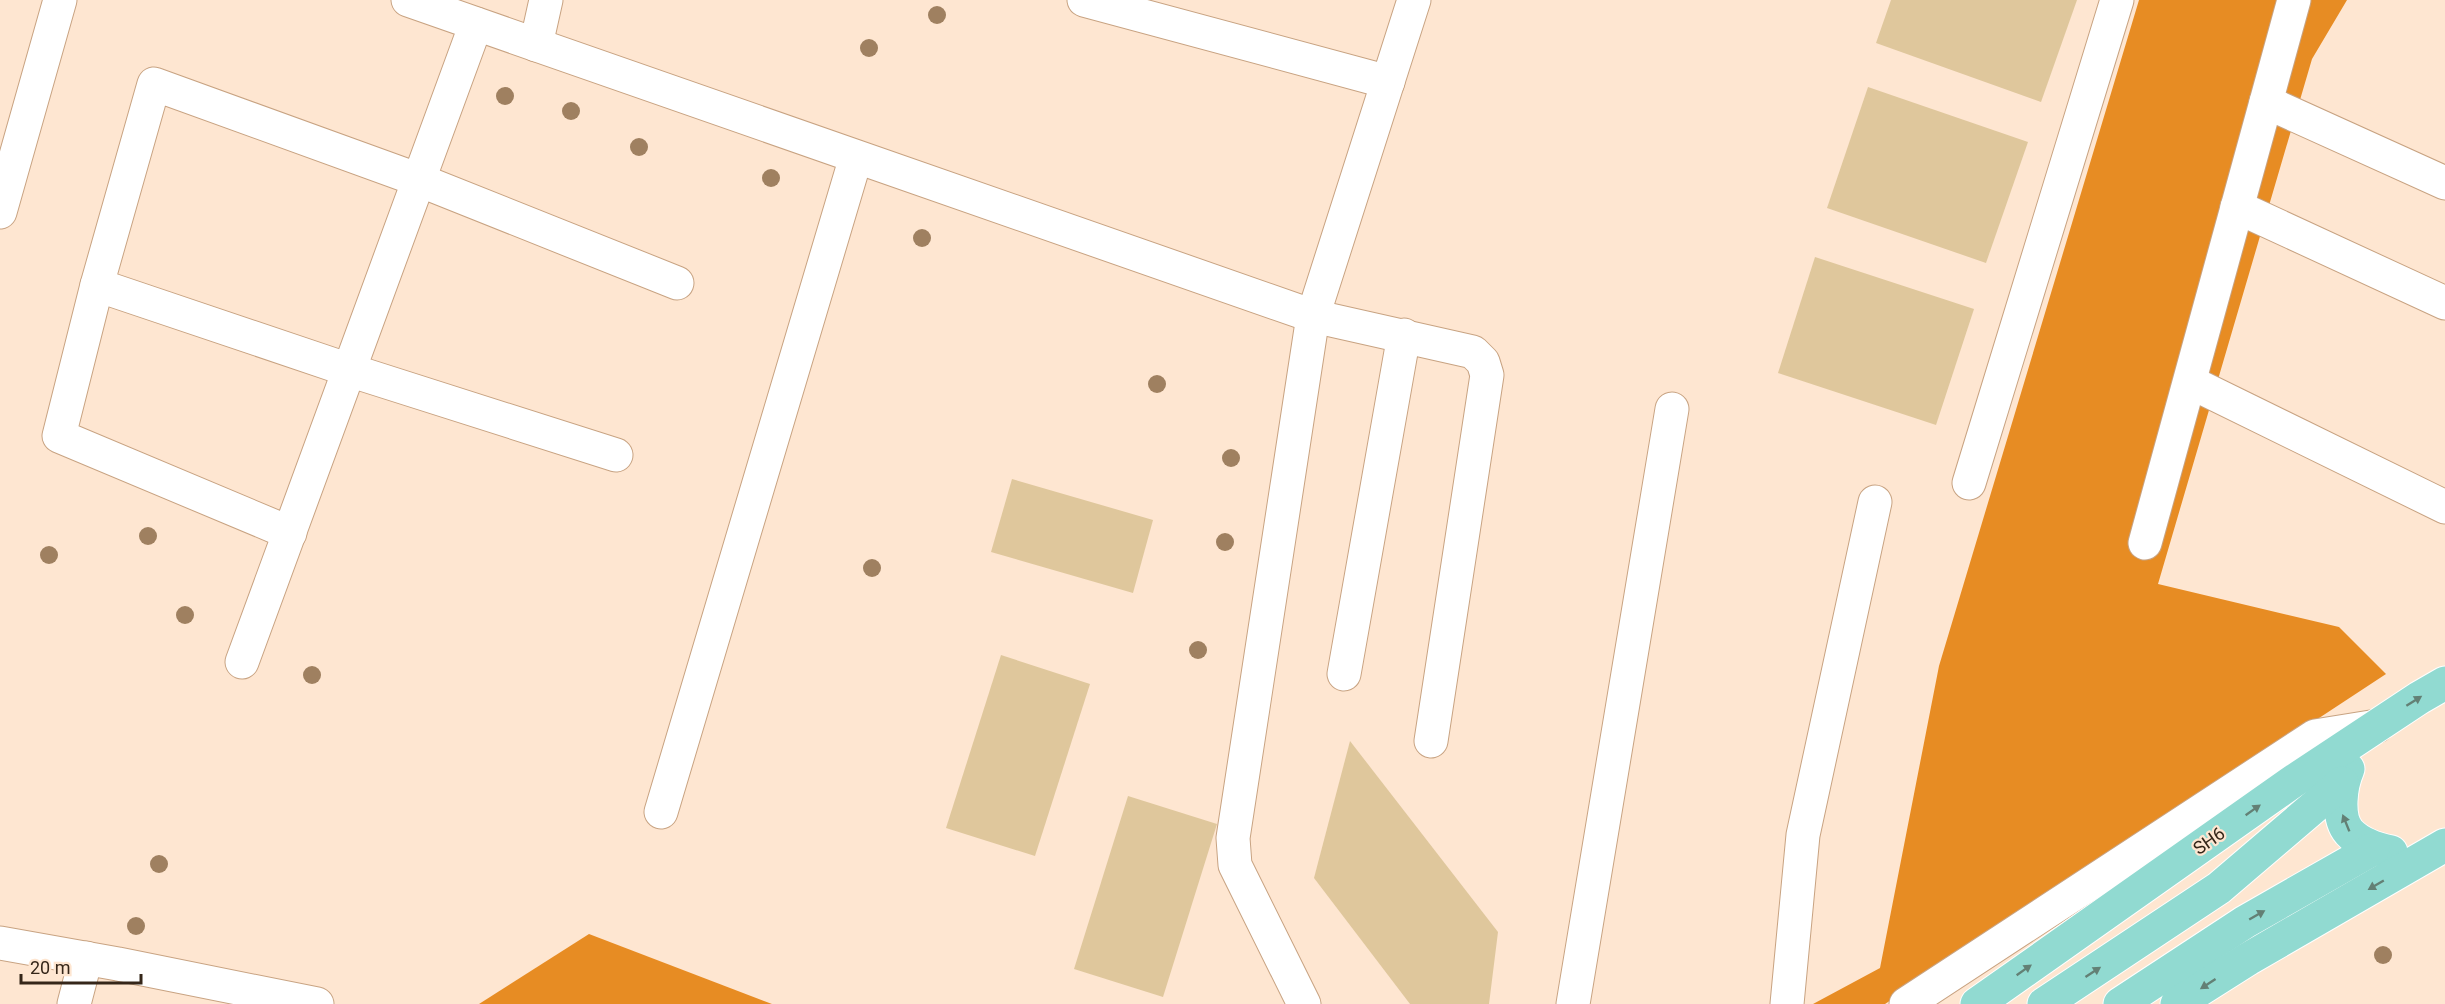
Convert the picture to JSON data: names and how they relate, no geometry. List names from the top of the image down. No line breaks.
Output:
{"streets":{"main road":["SH6"]},"scale_bar":"20 m"}
